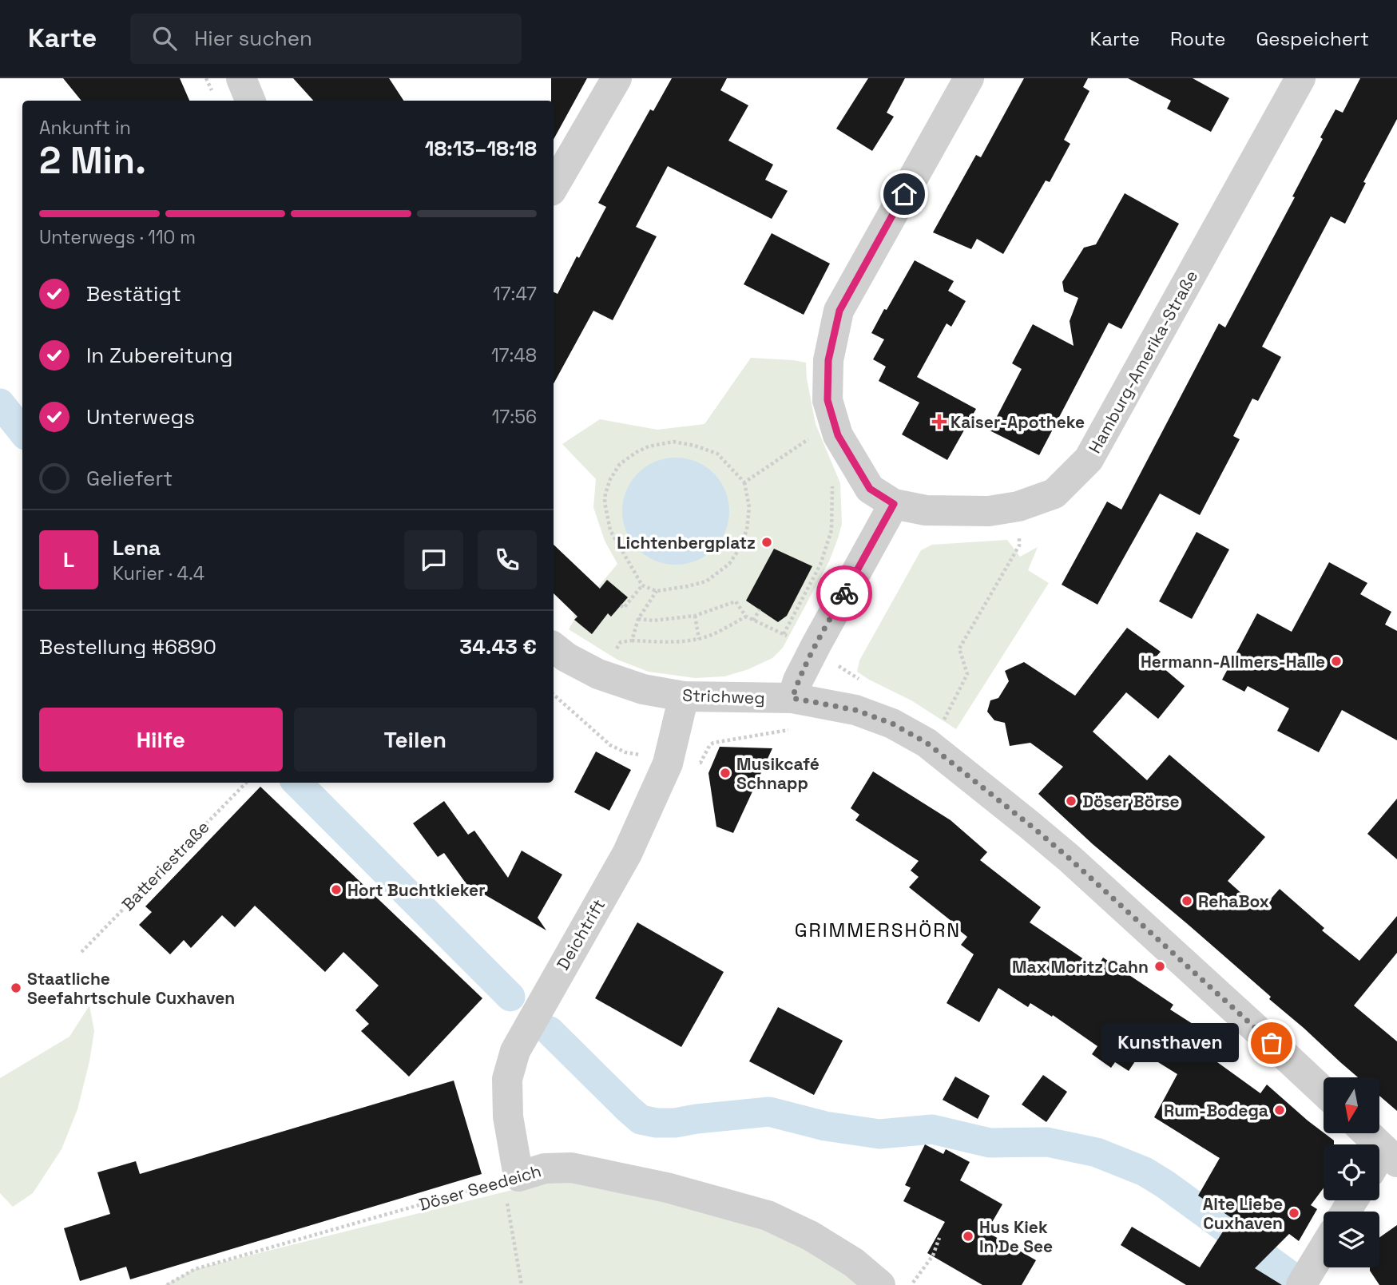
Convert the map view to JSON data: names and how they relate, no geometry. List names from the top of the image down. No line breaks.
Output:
{"streets":{"street":["Hamburg-Amerika-Straße","Strichweg","Deichtrift","Döser Seedeich"],"path":["Batteriestraße"]},"crossings":[["Strichweg","Deichtrift"],["Deichtrift","Döser Seedeich"]],"districts":["GRIMMERSHÖRN"],"places":{"health":["Kaiser-Apotheke"],"other":["Lichtenbergplatz","Hermann-Allmers-Halle","Musikcafé Schnapp","Döser Börse","Hort Buchtkieker","RehaBox","Max Moritz Cahn","Staatliche Seefahrtschule Cuxhaven","Kunsthaven","Rum-Bodega","Alte Liebe Cuxhaven","Hus Kiek In De See"]},"north":"bottom","page":{"header":"Karte","search":"Hier suchen","nav":["Karte","Route","Gespeichert"],"heading":["2 Min.","Ankunft in","18:13–18:18"],"panel":["Lena","Kurier · 4.4","Bestellung #6890","34.43 €"],"bar":"Unterwegs · 110 m","list":[["Bestätigt","17:47"],["In Zubereitung","17:48"],["Unterwegs","17:56"],"Geliefert"],"round":"L","buttons":["Hilfe","Teilen"],"bubble":"Kunsthaven"}}
